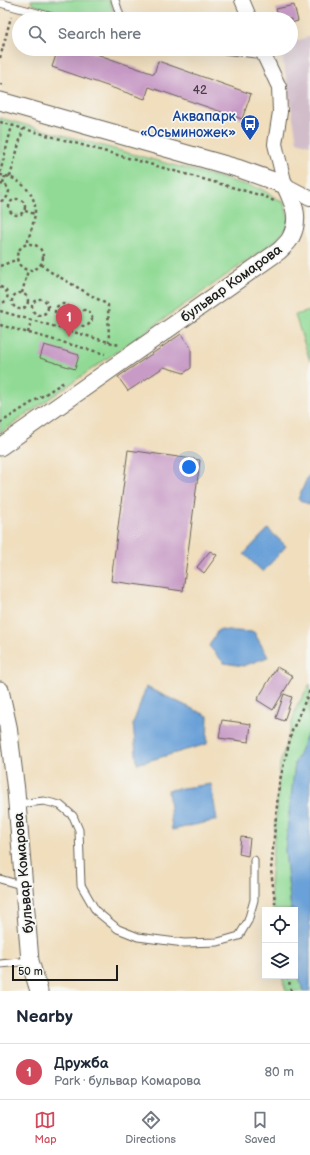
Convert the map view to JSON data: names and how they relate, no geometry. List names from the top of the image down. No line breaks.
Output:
{"streets":{"street":["бульвар Комарова"]},"places":{"bus stop":["Аквапарк «Осьминожек»"]},"house_numbers":["42"],"scale_bar":"50 m","page":{"search":"Search here","pins":"1","scale":"50 m","heading":"Nearby","list":[{"mark":"1","name":"Дружба","note":"Park · бульвар Комарова","value":"80 m"}],"nav":["Map","Directions","Saved"]}}
